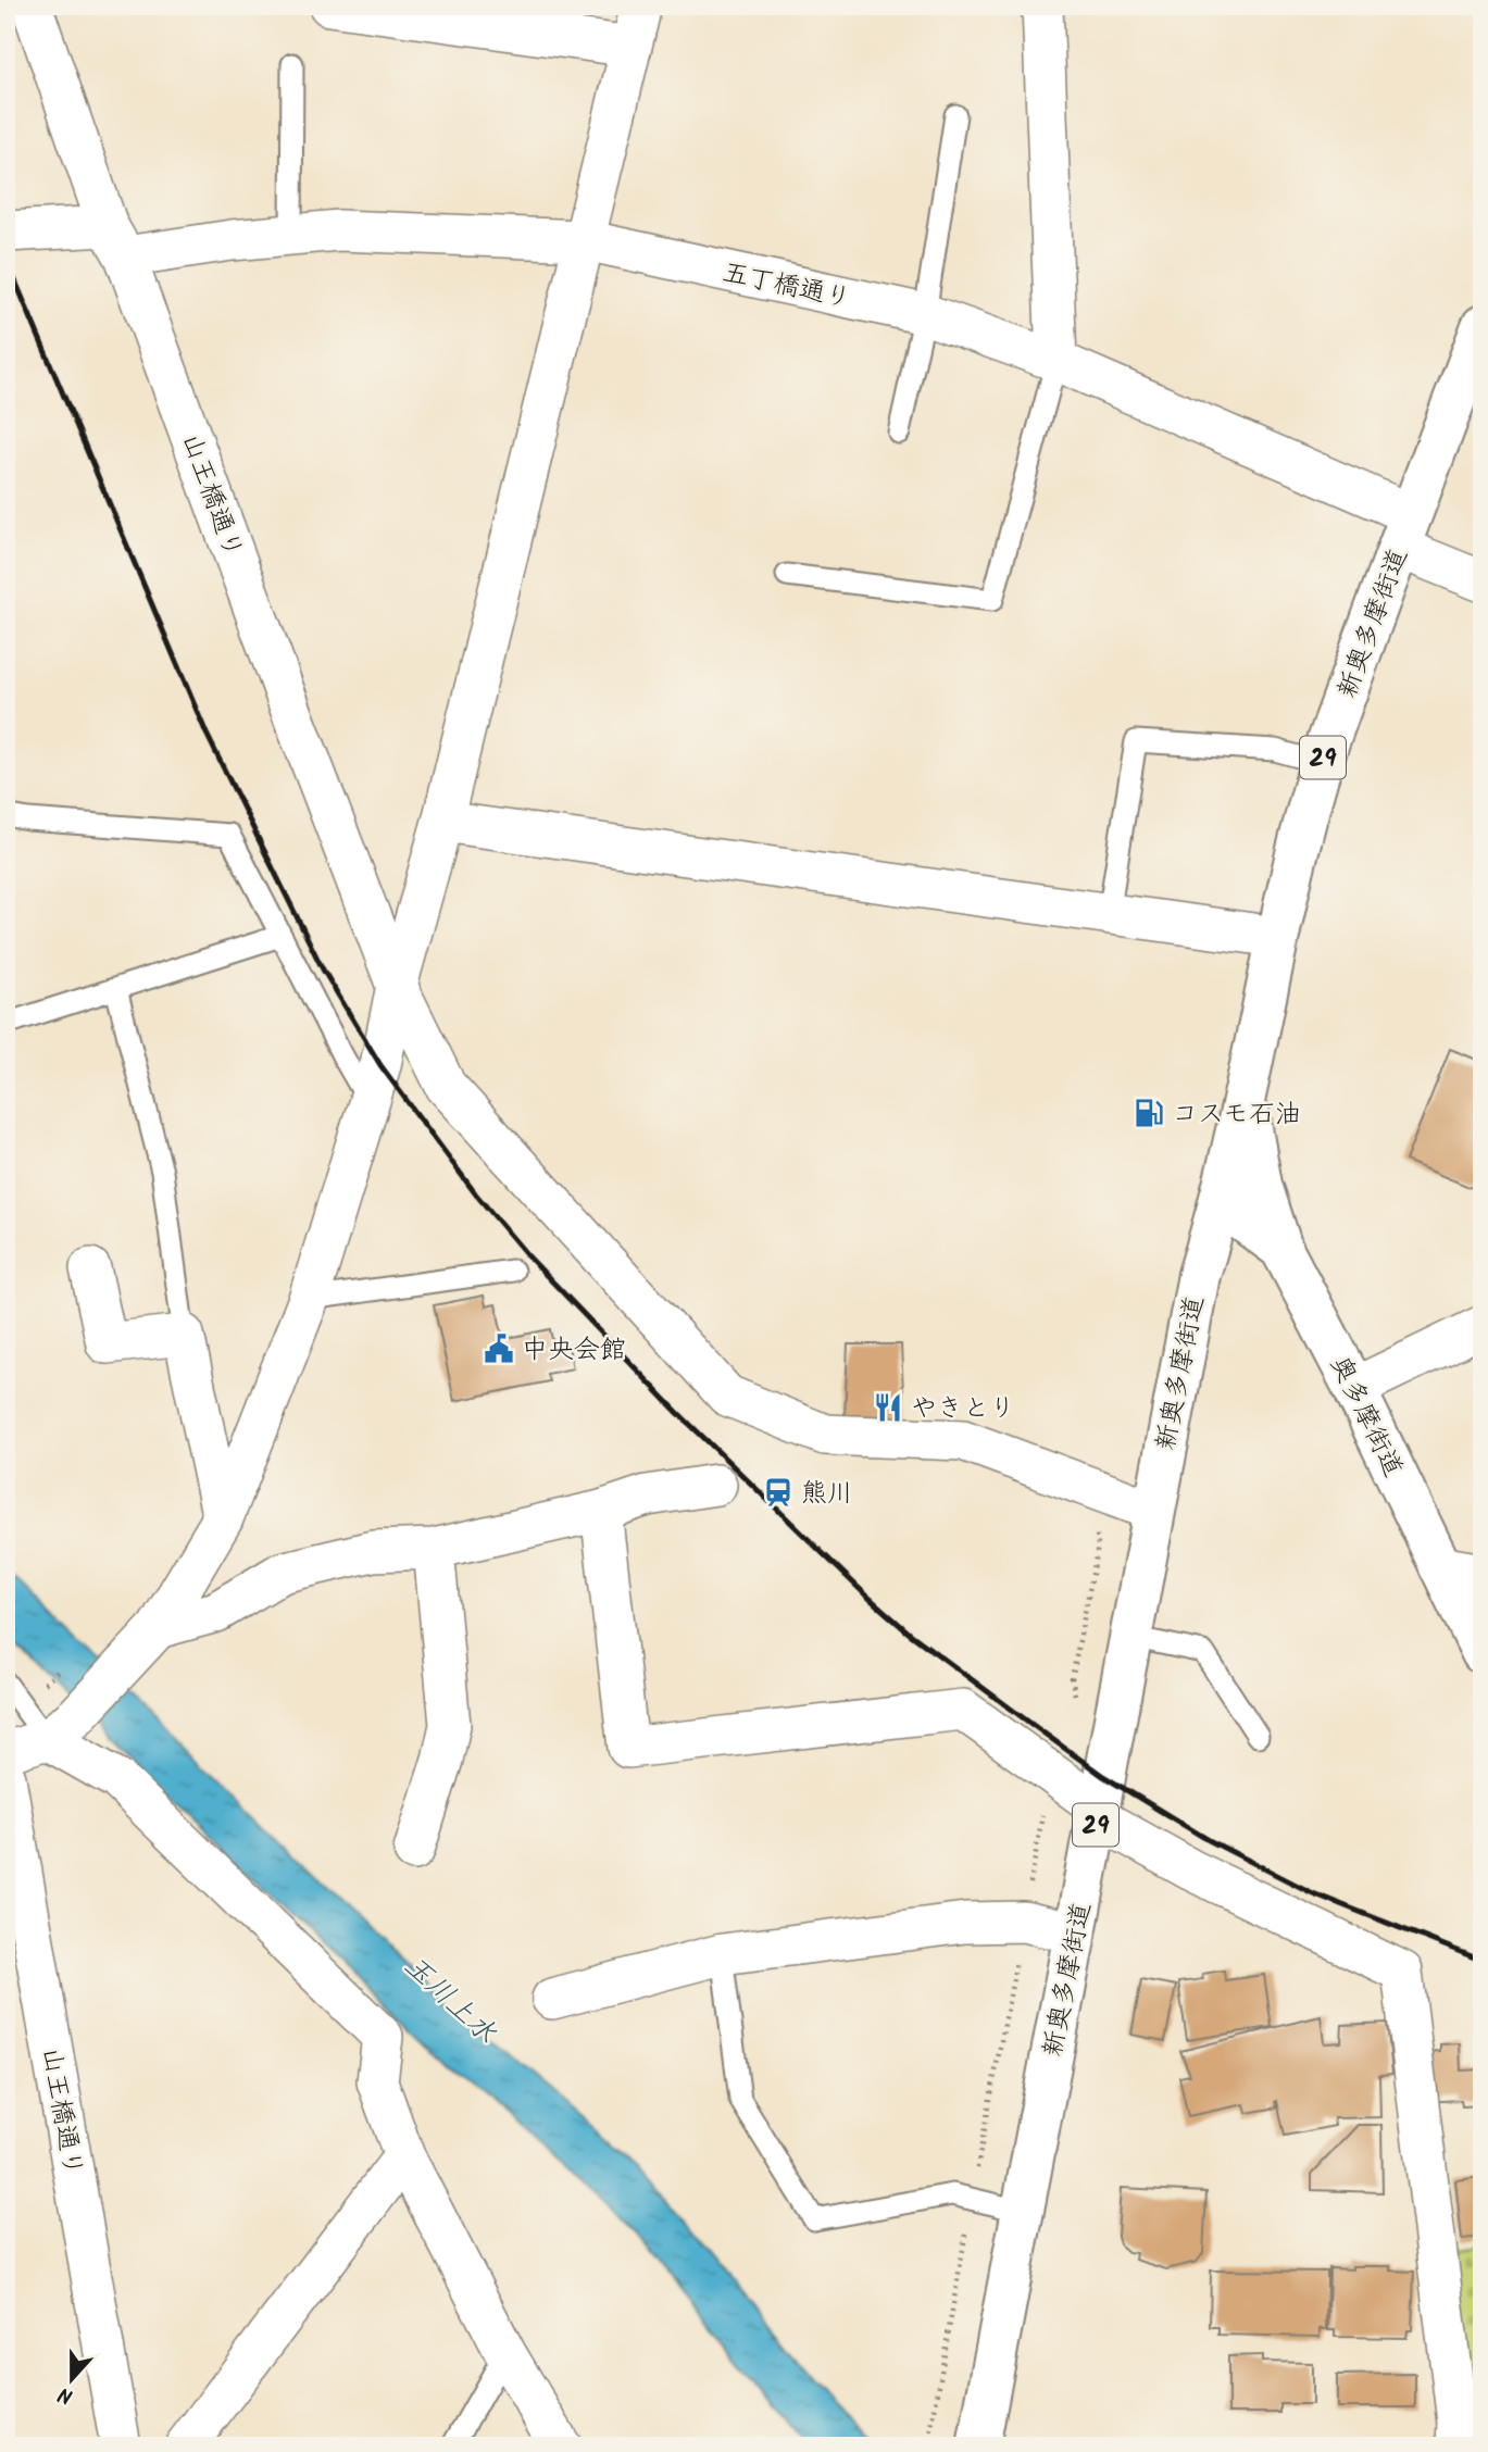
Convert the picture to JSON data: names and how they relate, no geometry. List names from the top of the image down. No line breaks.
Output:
{"streets":{"main road":["新奥多摩街道","29","奥多摩街道"],"street":["五丁橋通り","山王橋通り"]},"crossings":[["五丁橋通り","山王橋通り"],["五丁橋通り","新奥多摩街道"],["山王橋通り","新奥多摩街道"],["新奥多摩街道","奥多摩街道"]],"water":["玉川上水"],"places":{"fuel station":["コスモ石油"],"public building":["中央会館"],"restaurant":["やきとり"],"station":["熊川"]},"north":"bottom"}
